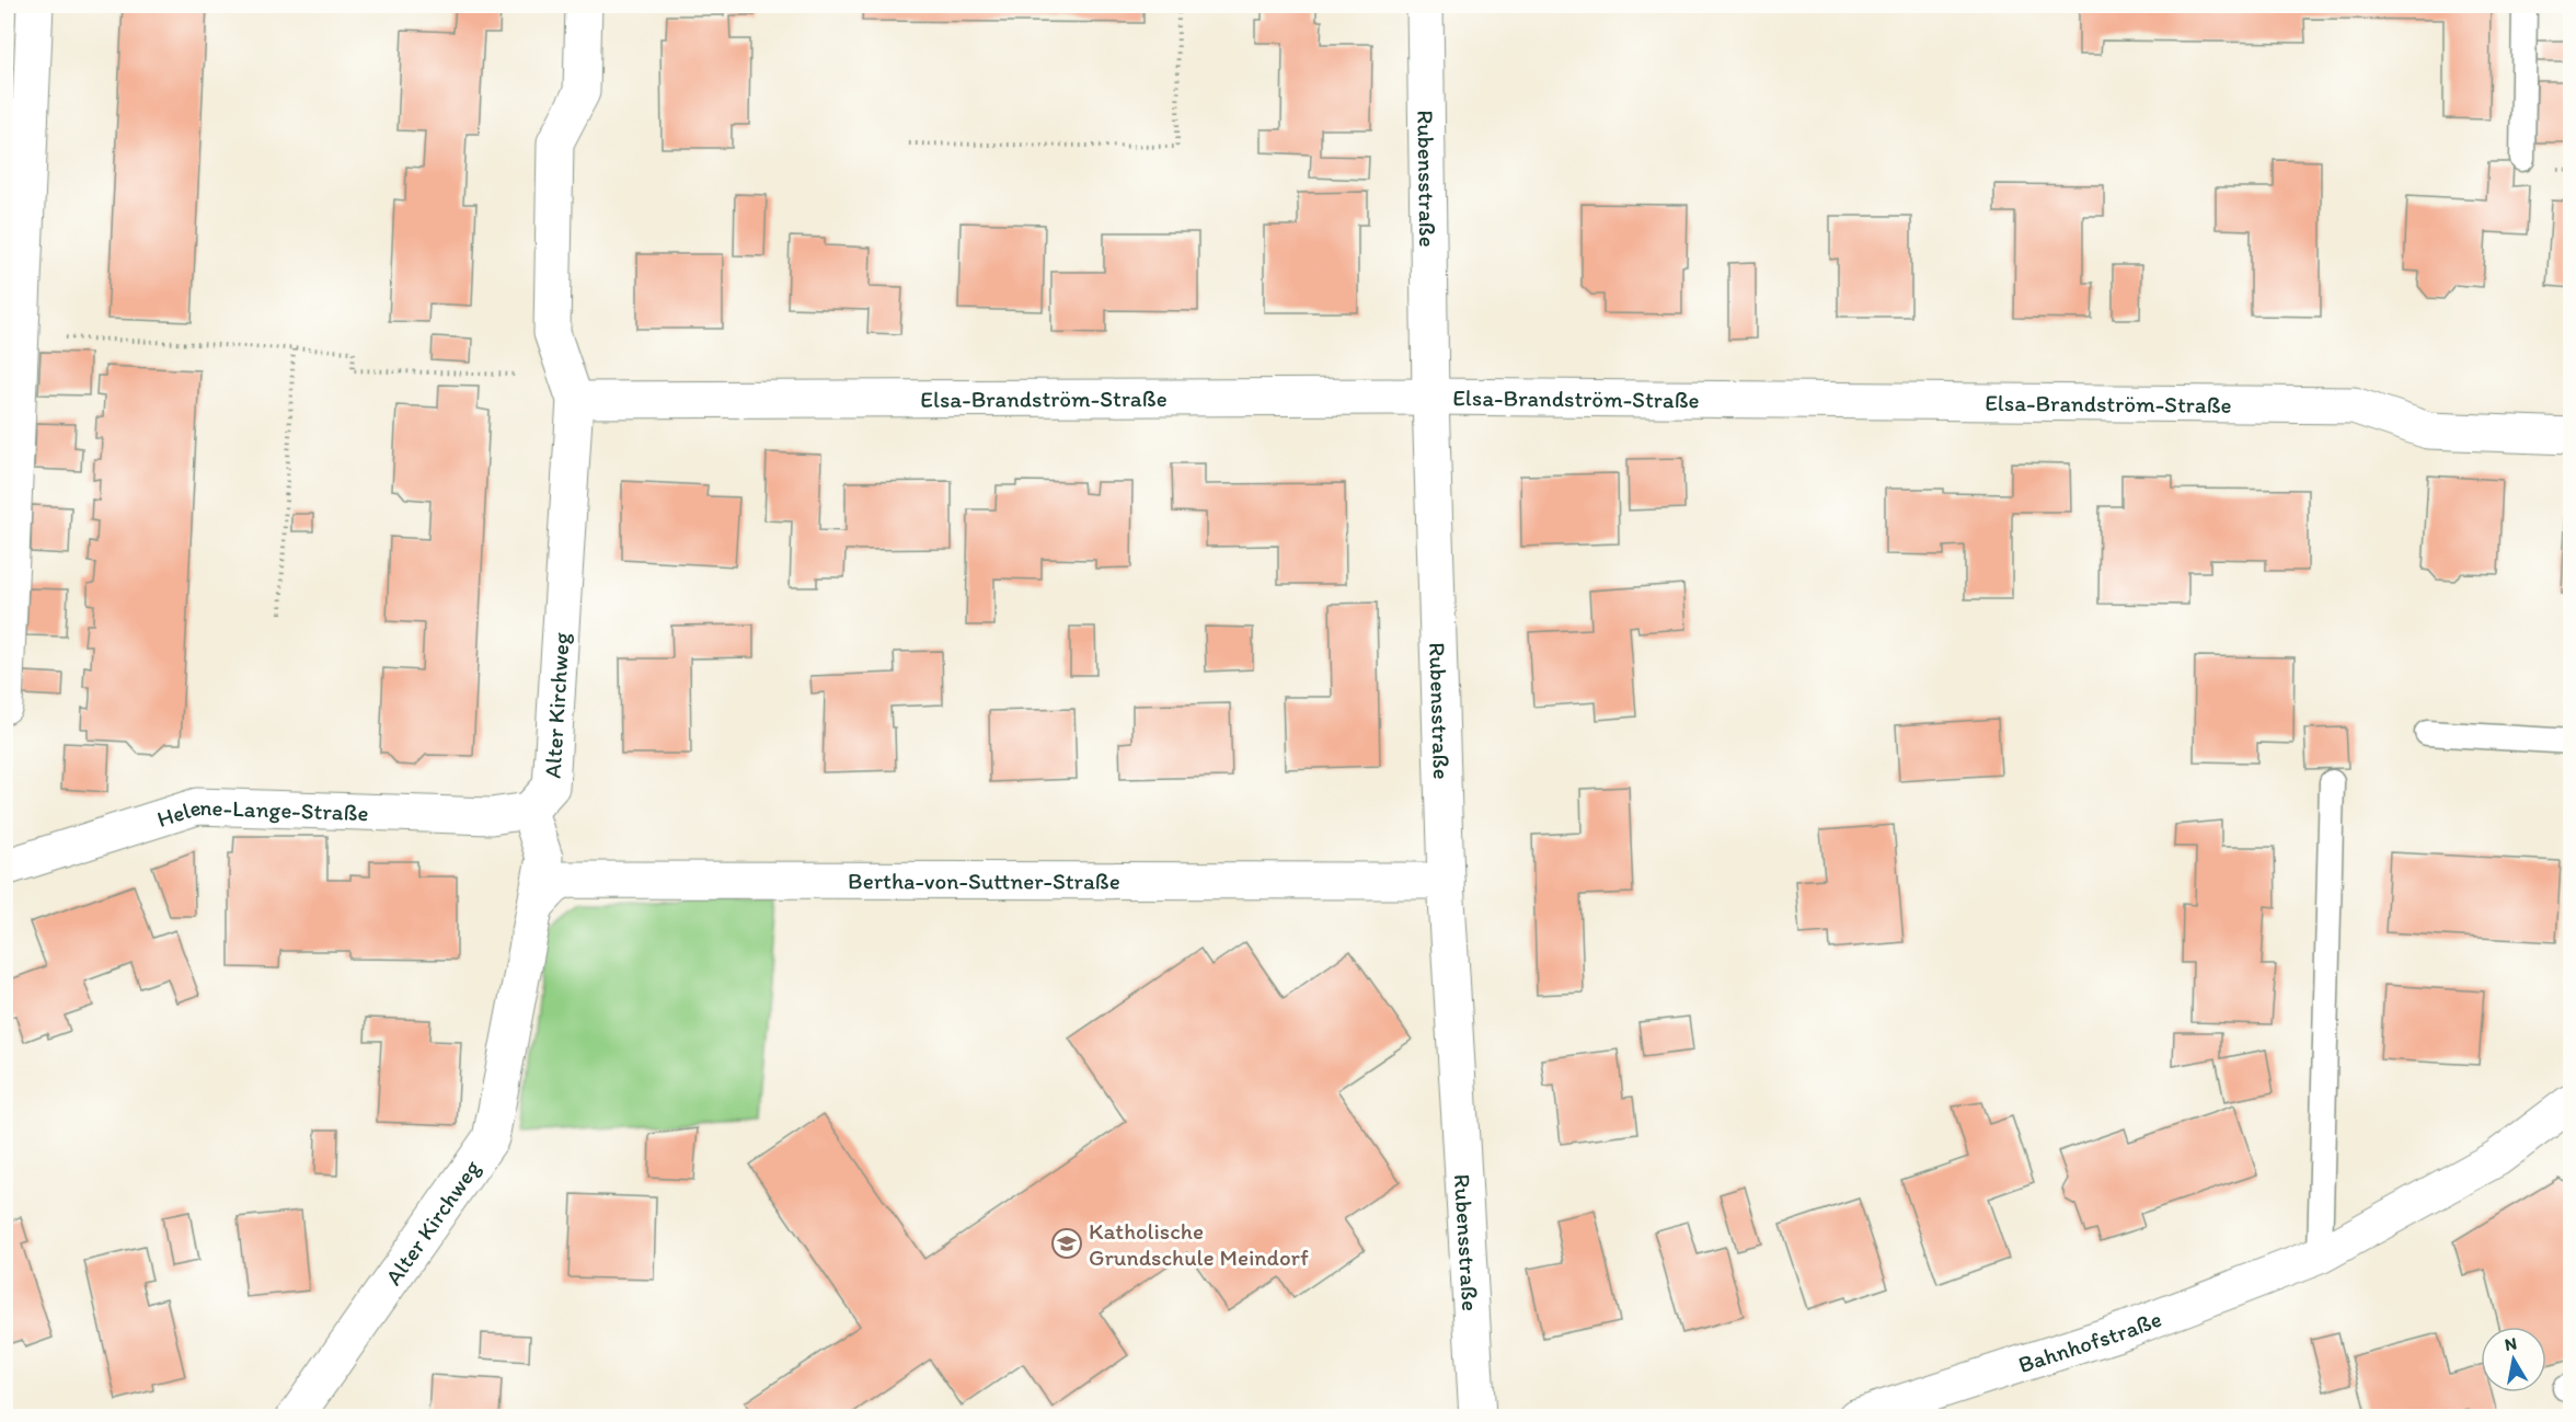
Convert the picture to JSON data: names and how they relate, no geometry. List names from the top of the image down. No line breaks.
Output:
{"streets":{"street":["Rubensstraße","Elsa-Brandström-Straße","Alter Kirchweg","Helene-Lange-Straße","Bertha-von-Suttner-Straße","Bahnhofstraße"]},"crossings":[["Rubensstraße","Elsa-Brandström-Straße"],["Rubensstraße","Bertha-von-Suttner-Straße"],["Elsa-Brandström-Straße","Alter Kirchweg"],["Alter Kirchweg","Helene-Lange-Straße"],["Alter Kirchweg","Bertha-von-Suttner-Straße"]],"places":{"school or university":["Katholische Grundschule Meindorf"]},"north":"top"}
